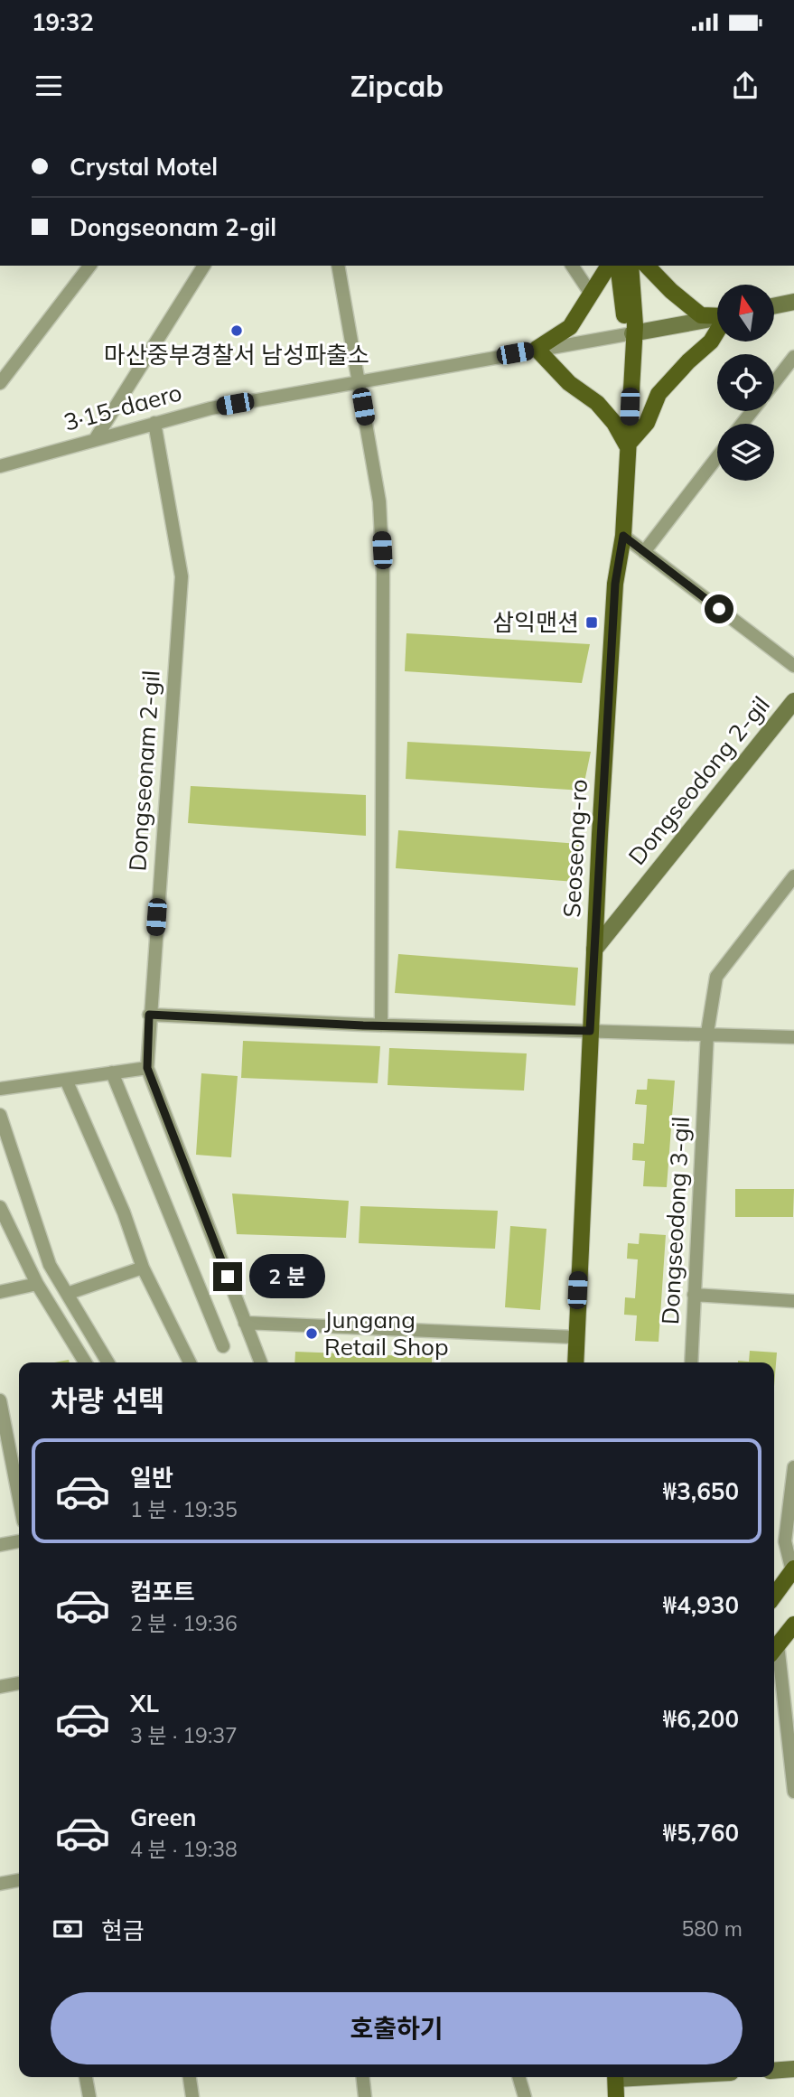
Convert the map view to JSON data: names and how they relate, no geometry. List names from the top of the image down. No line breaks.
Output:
{"streets":{"main road":["Dongseodong 2-gil","Seoseong-ro"],"street":["3·15-daero","Dongseonam 2-gil","Dongseodong 3-gil"]},"crossings":[["3·15-daero","Dongseonam 2-gil"],["3·15-daero","Seoseong-ro"],["Dongseodong 2-gil","Seoseong-ro"]],"places":{"other":["마산중부경찰서 남성파출소","Jungang Retail Shop"],"transit":["삼익맨션"]},"north":"top","page":{"status":"19:32","header":"Zipcab","banner":["Crystal Motel","Dongseonam 2-gil"],"bubble":"2 분","heading":"차량 선택","list":[{"name":"일반","note":"1 분 · 19:35","value":"₩3,650"},{"name":"컴포트","note":"2 분 · 19:36","value":"₩4,930"},{"name":"XL","note":"3 분 · 19:37","value":"₩6,200"},{"name":"Green","note":"4 분 · 19:38","value":"₩5,760"}],"pay":["현금","580 m"],"buttons":"호출하기"}}
